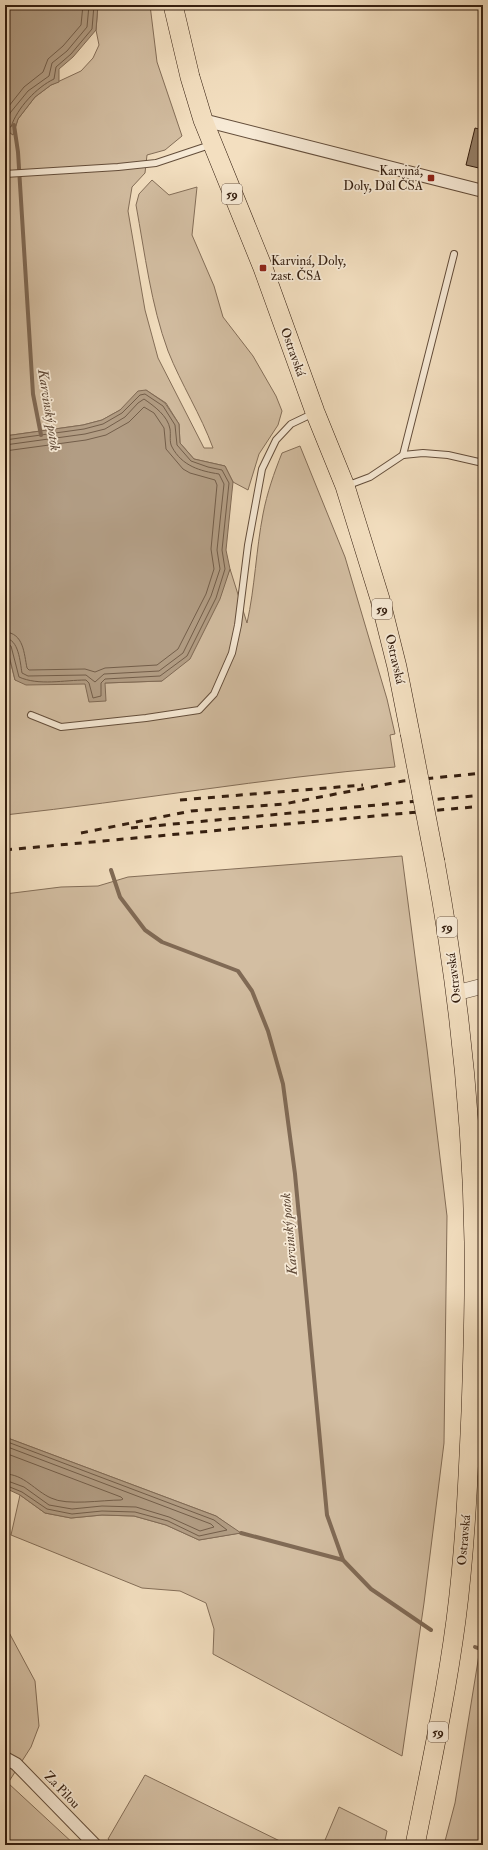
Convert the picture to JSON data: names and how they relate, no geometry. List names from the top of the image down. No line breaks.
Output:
{"streets":{"main road":["59","Ostravská"],"street":["Za Pilou"]},"water":["Karvinský potok"],"places":{"transit":["Karviná, Doly, Důl ČSA","Karviná, Doly, zast. ČSA"]}}
